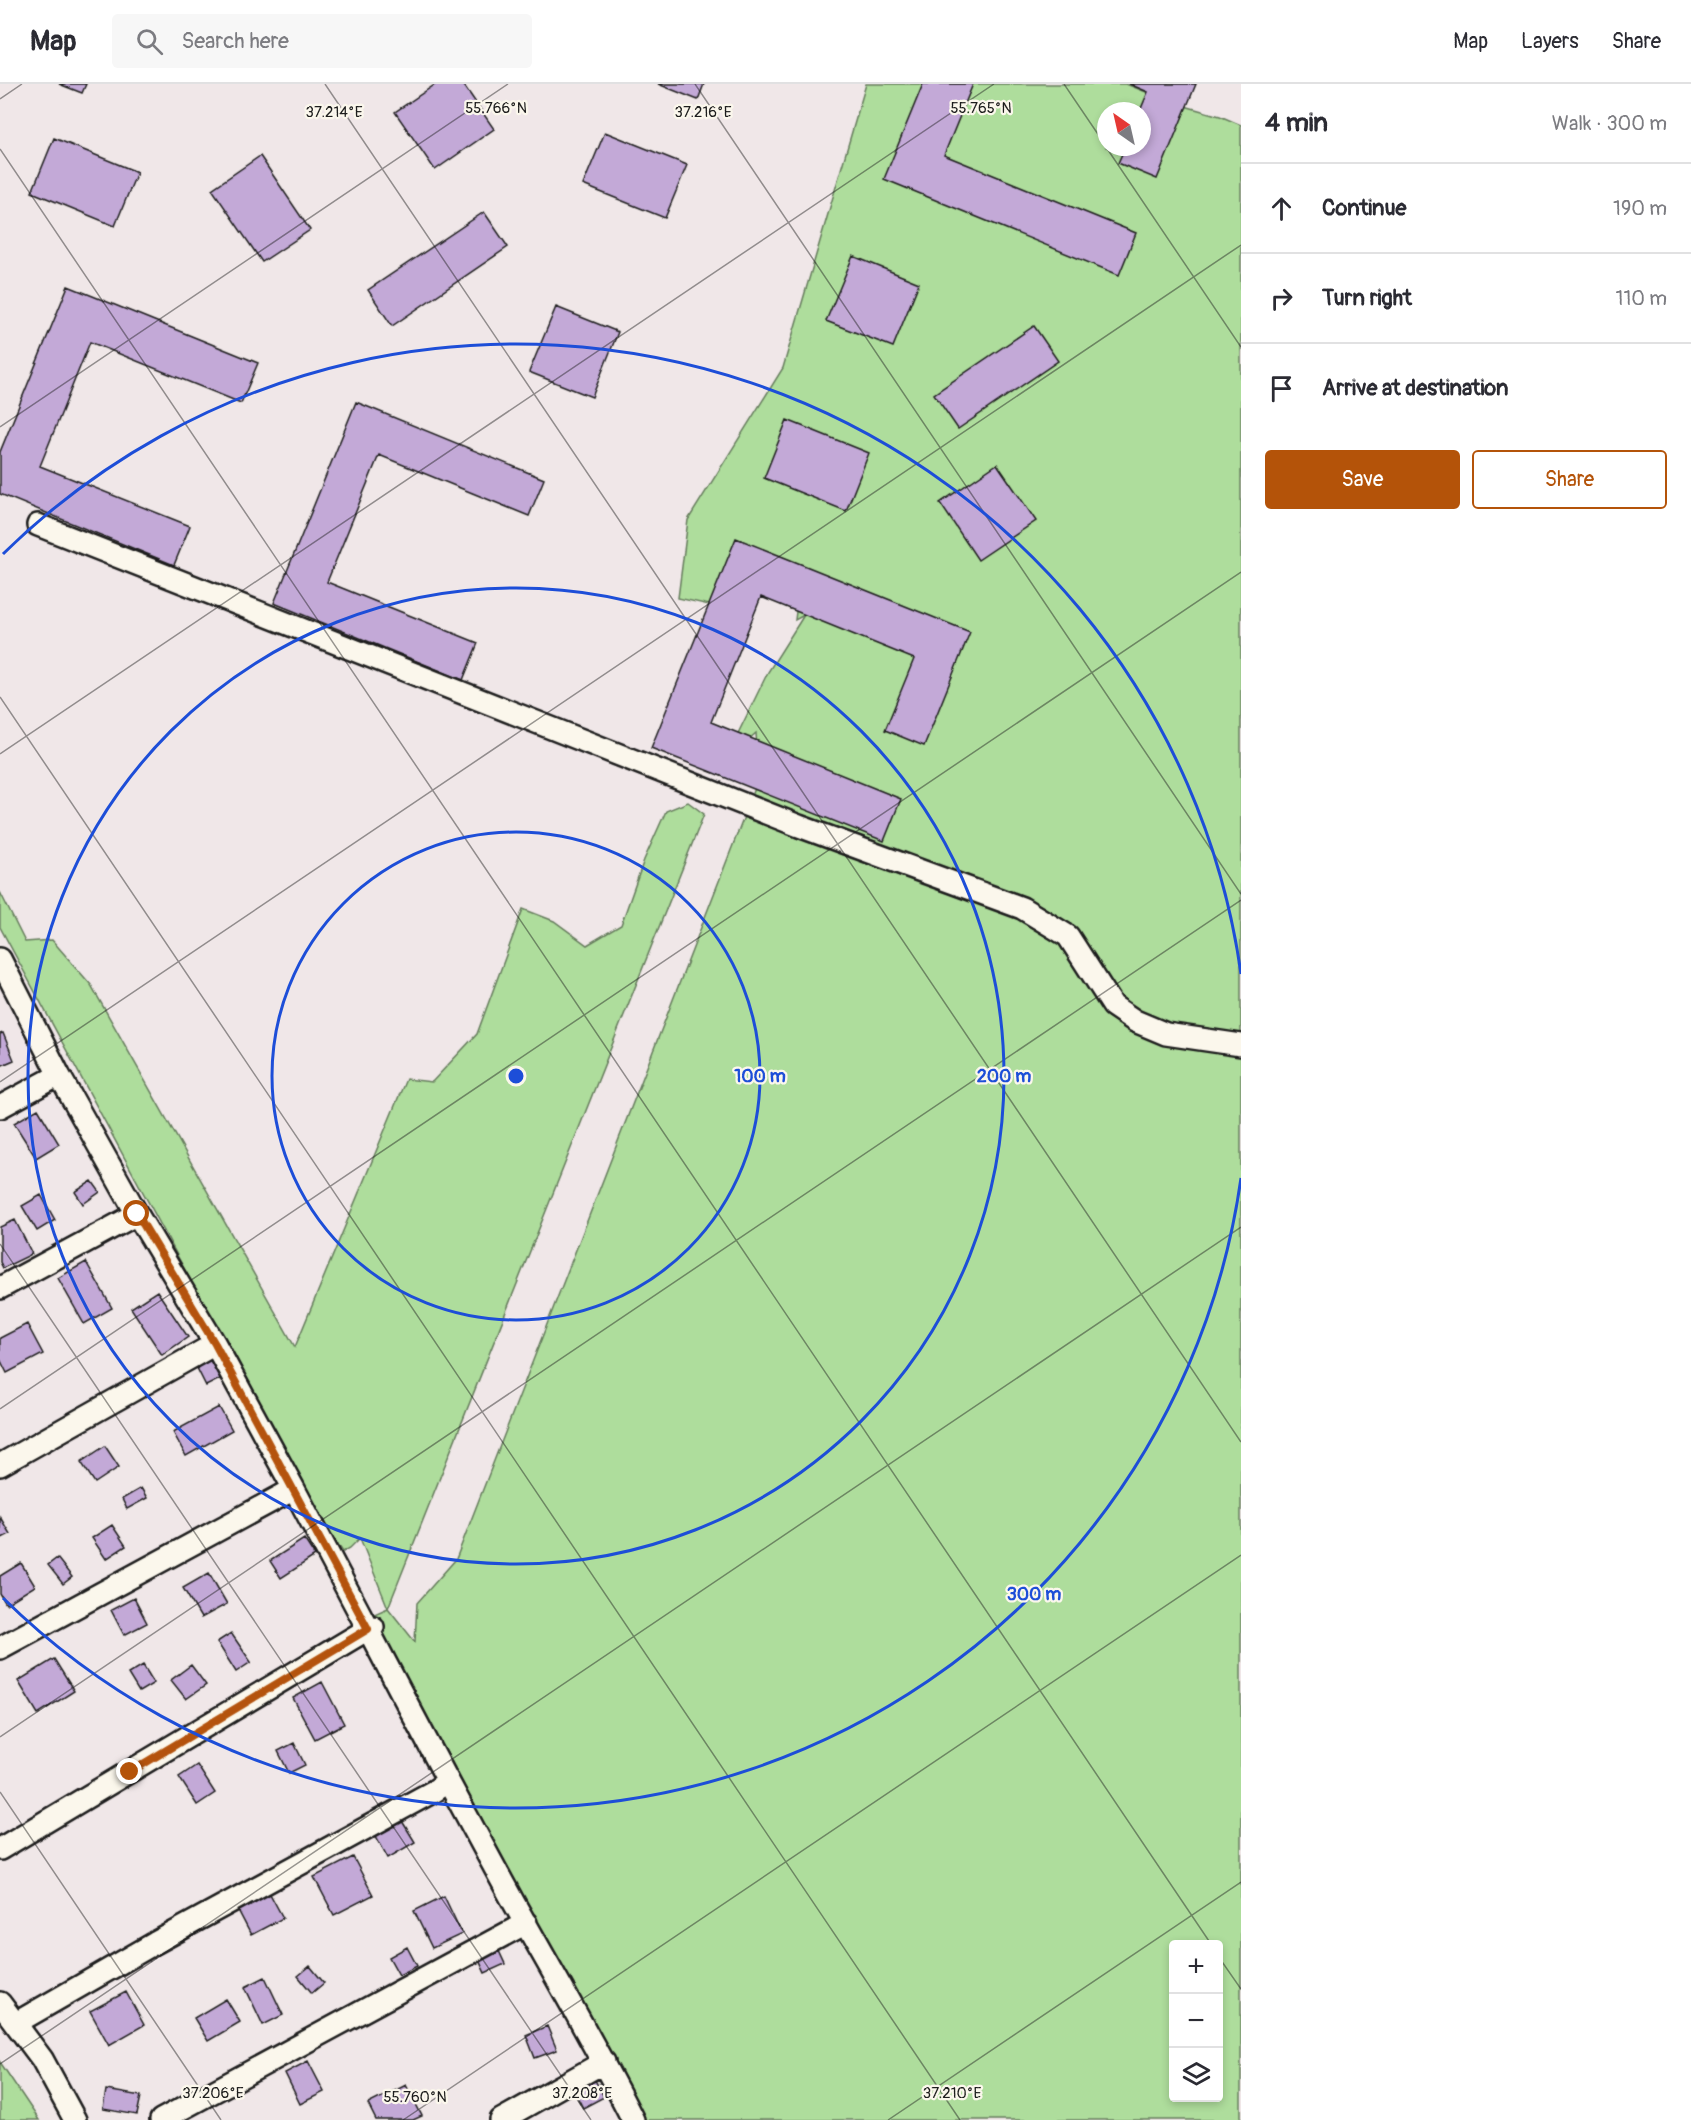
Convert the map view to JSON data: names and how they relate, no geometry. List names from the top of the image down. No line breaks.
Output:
{"north":"top left","page":{"header":"Map","search":"Search here","nav":["Map","Layers","Share"],"heading":["4 min","Walk · 300 m"],"list":[["Continue","190 m"],["Turn right","110 m"],"Arrive at destination"],"buttons":["Save","Share"],"map_buttons":["+","−"]},"coordinates":["55.766°N","55.765°N","37.214°E","37.216°E","37.206°E","37.208°E","37.210°E","55.760°N"],"rings":["100 m","200 m","300 m"]}
